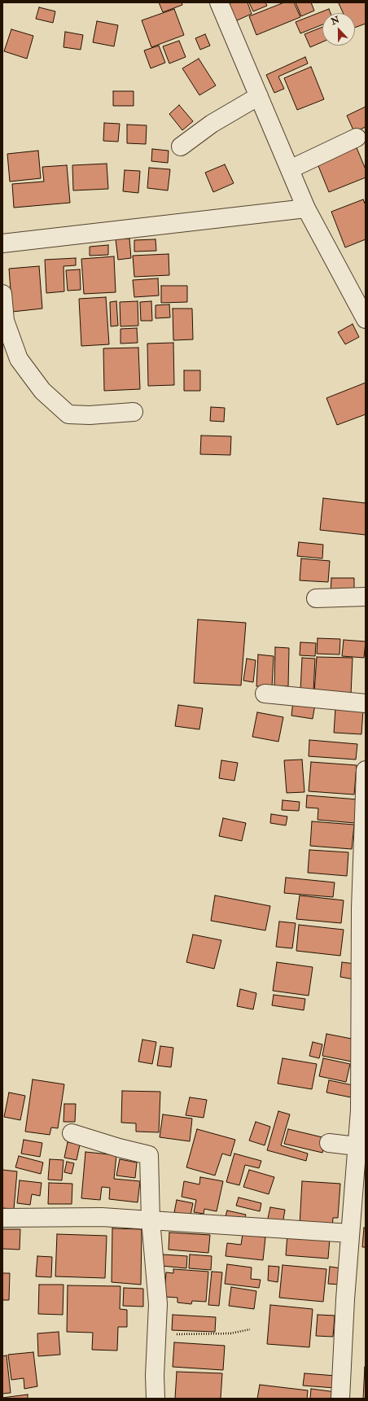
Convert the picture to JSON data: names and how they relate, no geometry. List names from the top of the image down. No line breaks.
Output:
{"north":"top"}
